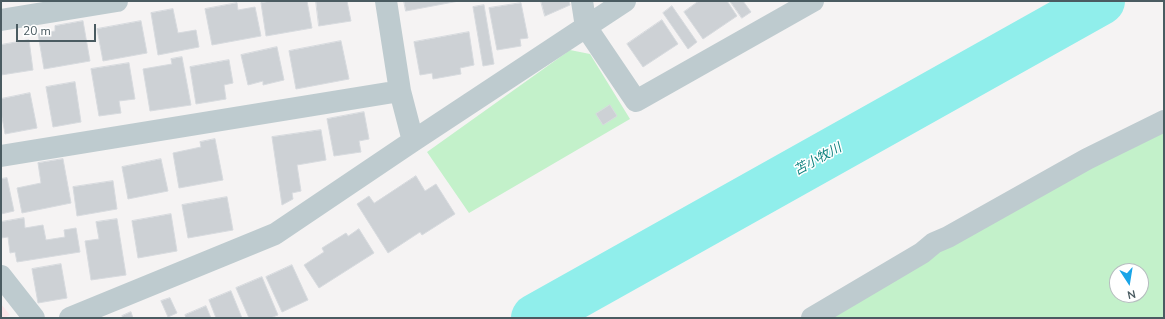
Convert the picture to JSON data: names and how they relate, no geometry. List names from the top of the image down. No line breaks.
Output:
{"water":["苫小牧川"],"scale_bar":"20 m","north":"bottom"}
